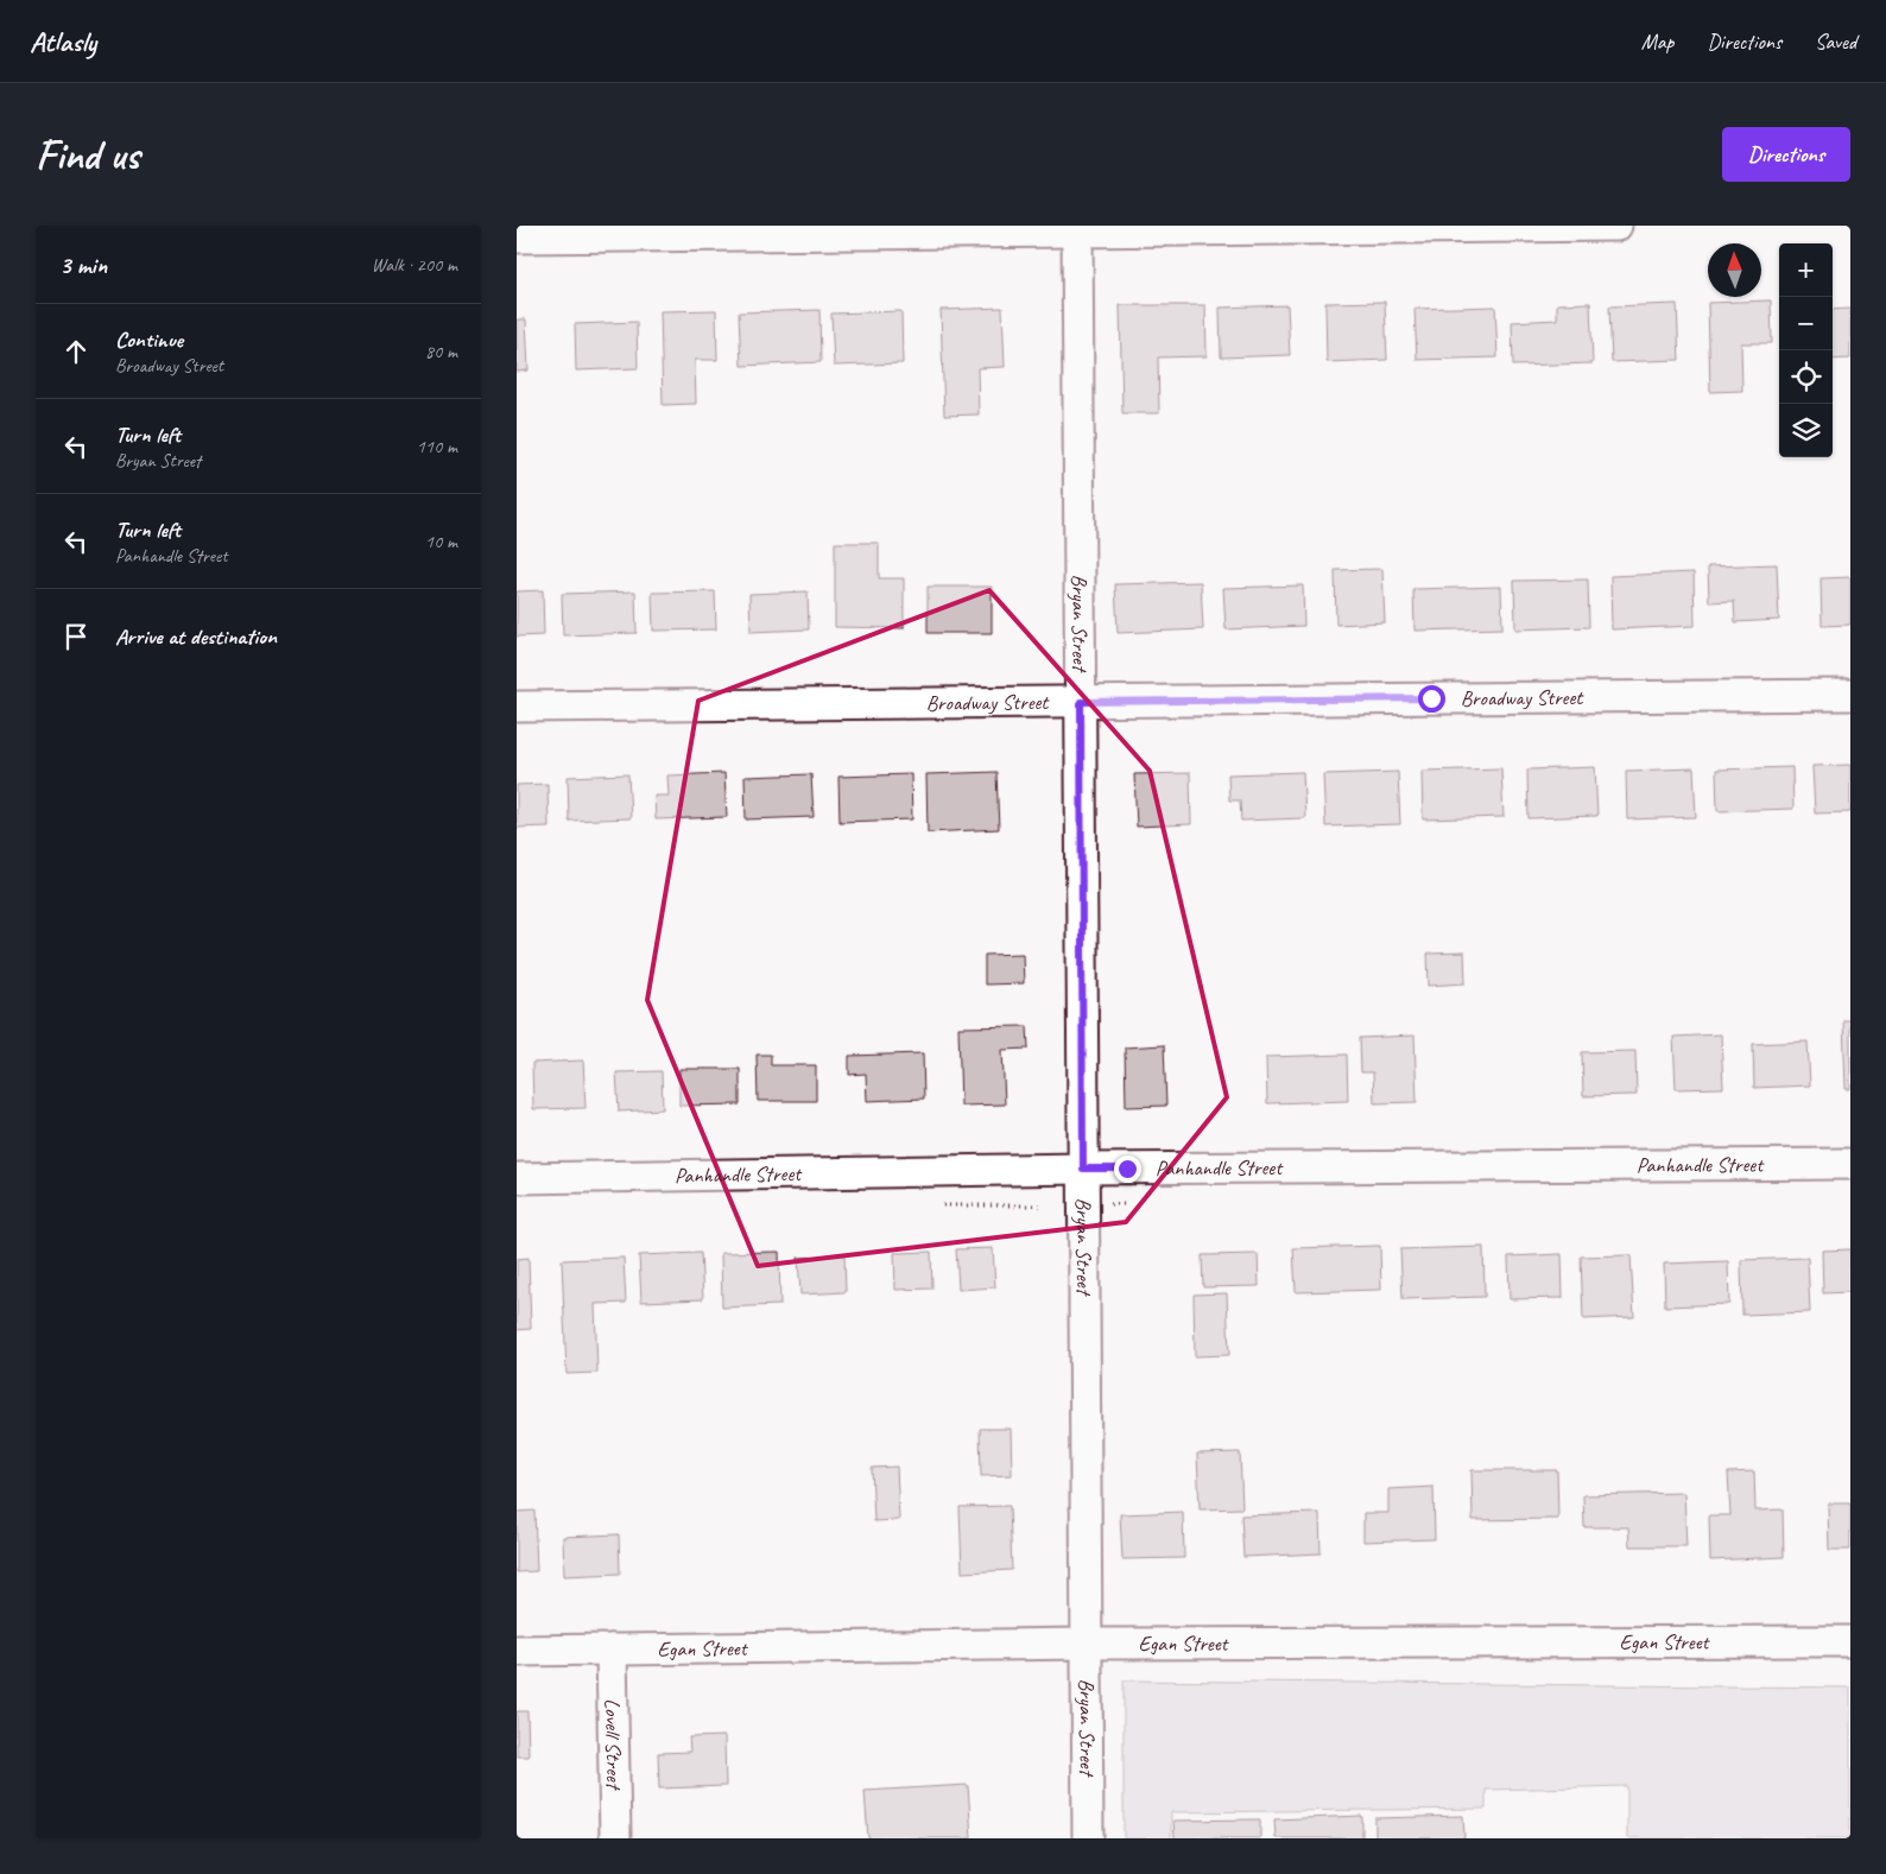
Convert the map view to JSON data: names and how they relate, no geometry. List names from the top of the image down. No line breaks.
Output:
{"streets":{"street":["Bryan Street","Broadway Street","Panhandle Street","Egan Street","Lovell Street"]},"crossings":[["Bryan Street","Broadway Street"],["Bryan Street","Panhandle Street"],["Bryan Street","Egan Street"],["Egan Street","Lovell Street"]],"north":"top","page":{"header":"Atlasly","nav":["Map","Directions","Saved"],"buttons":"Directions","title":"Find us","heading":["3 min","Walk · 200 m"],"map_buttons":["+","−"],"list":[["Continue","Broadway Street","80 m"],["Turn left","Bryan Street","110 m"],["Turn left","Panhandle Street","10 m"],"Arrive at destination"]}}
